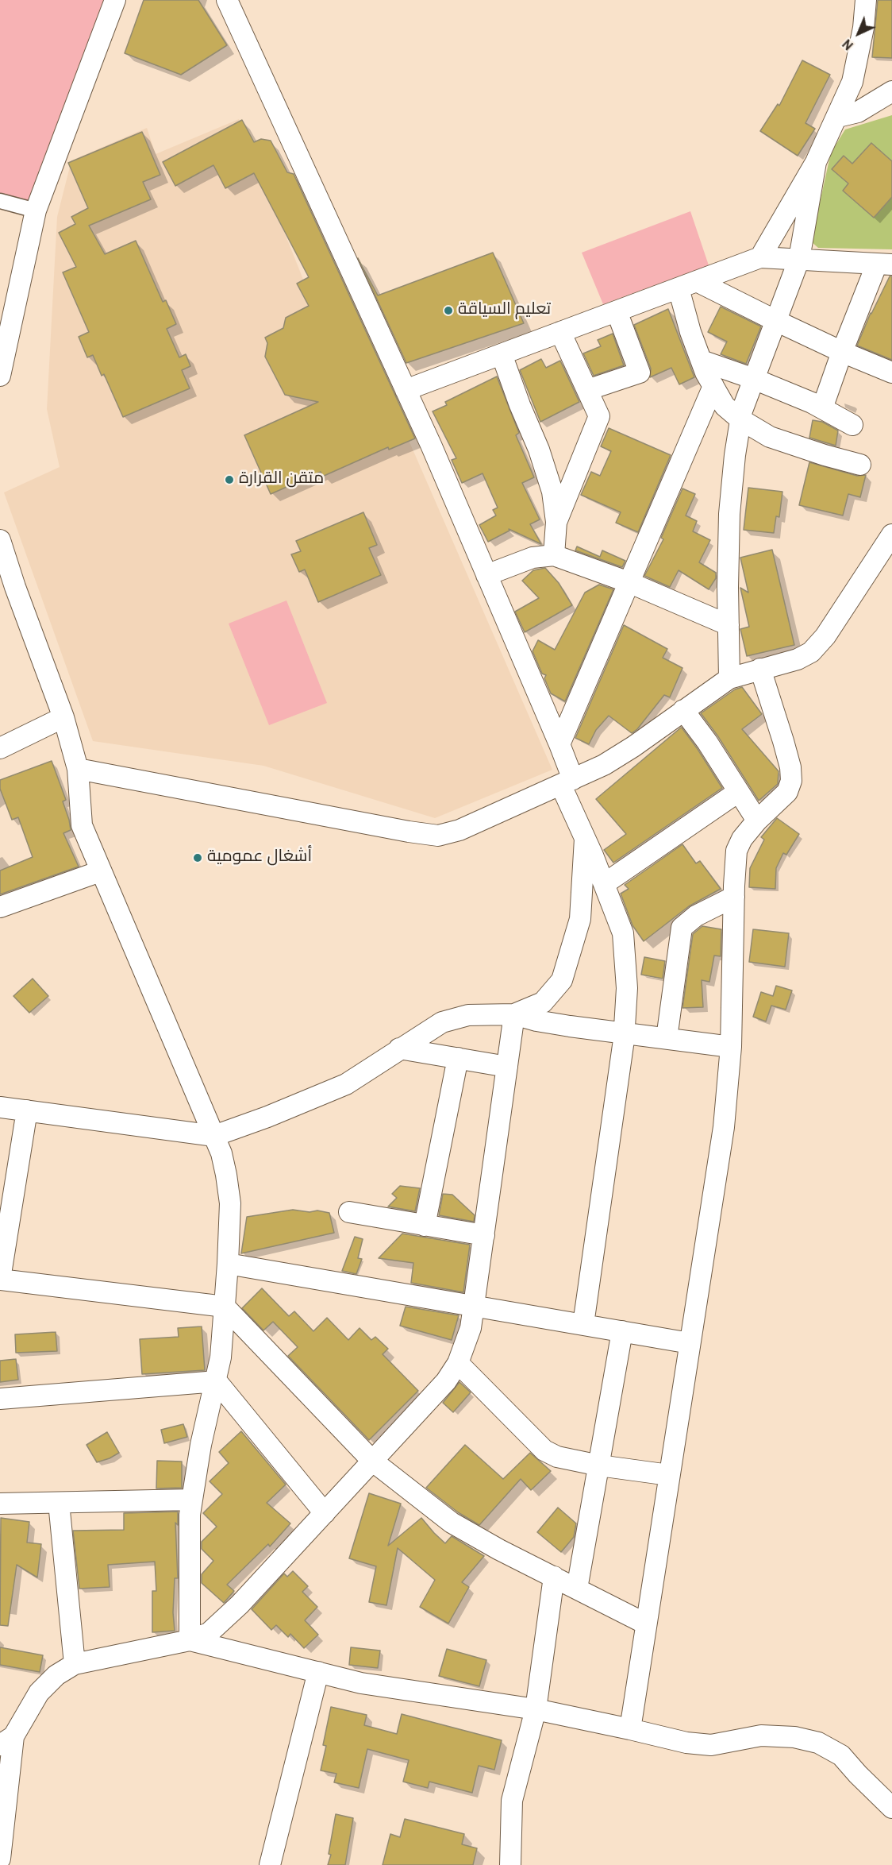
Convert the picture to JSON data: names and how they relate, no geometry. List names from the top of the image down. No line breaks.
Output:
{"places":["تعليم السياقة","متقن القرارة","أشغال عمومية"],"north":"bottom left"}
